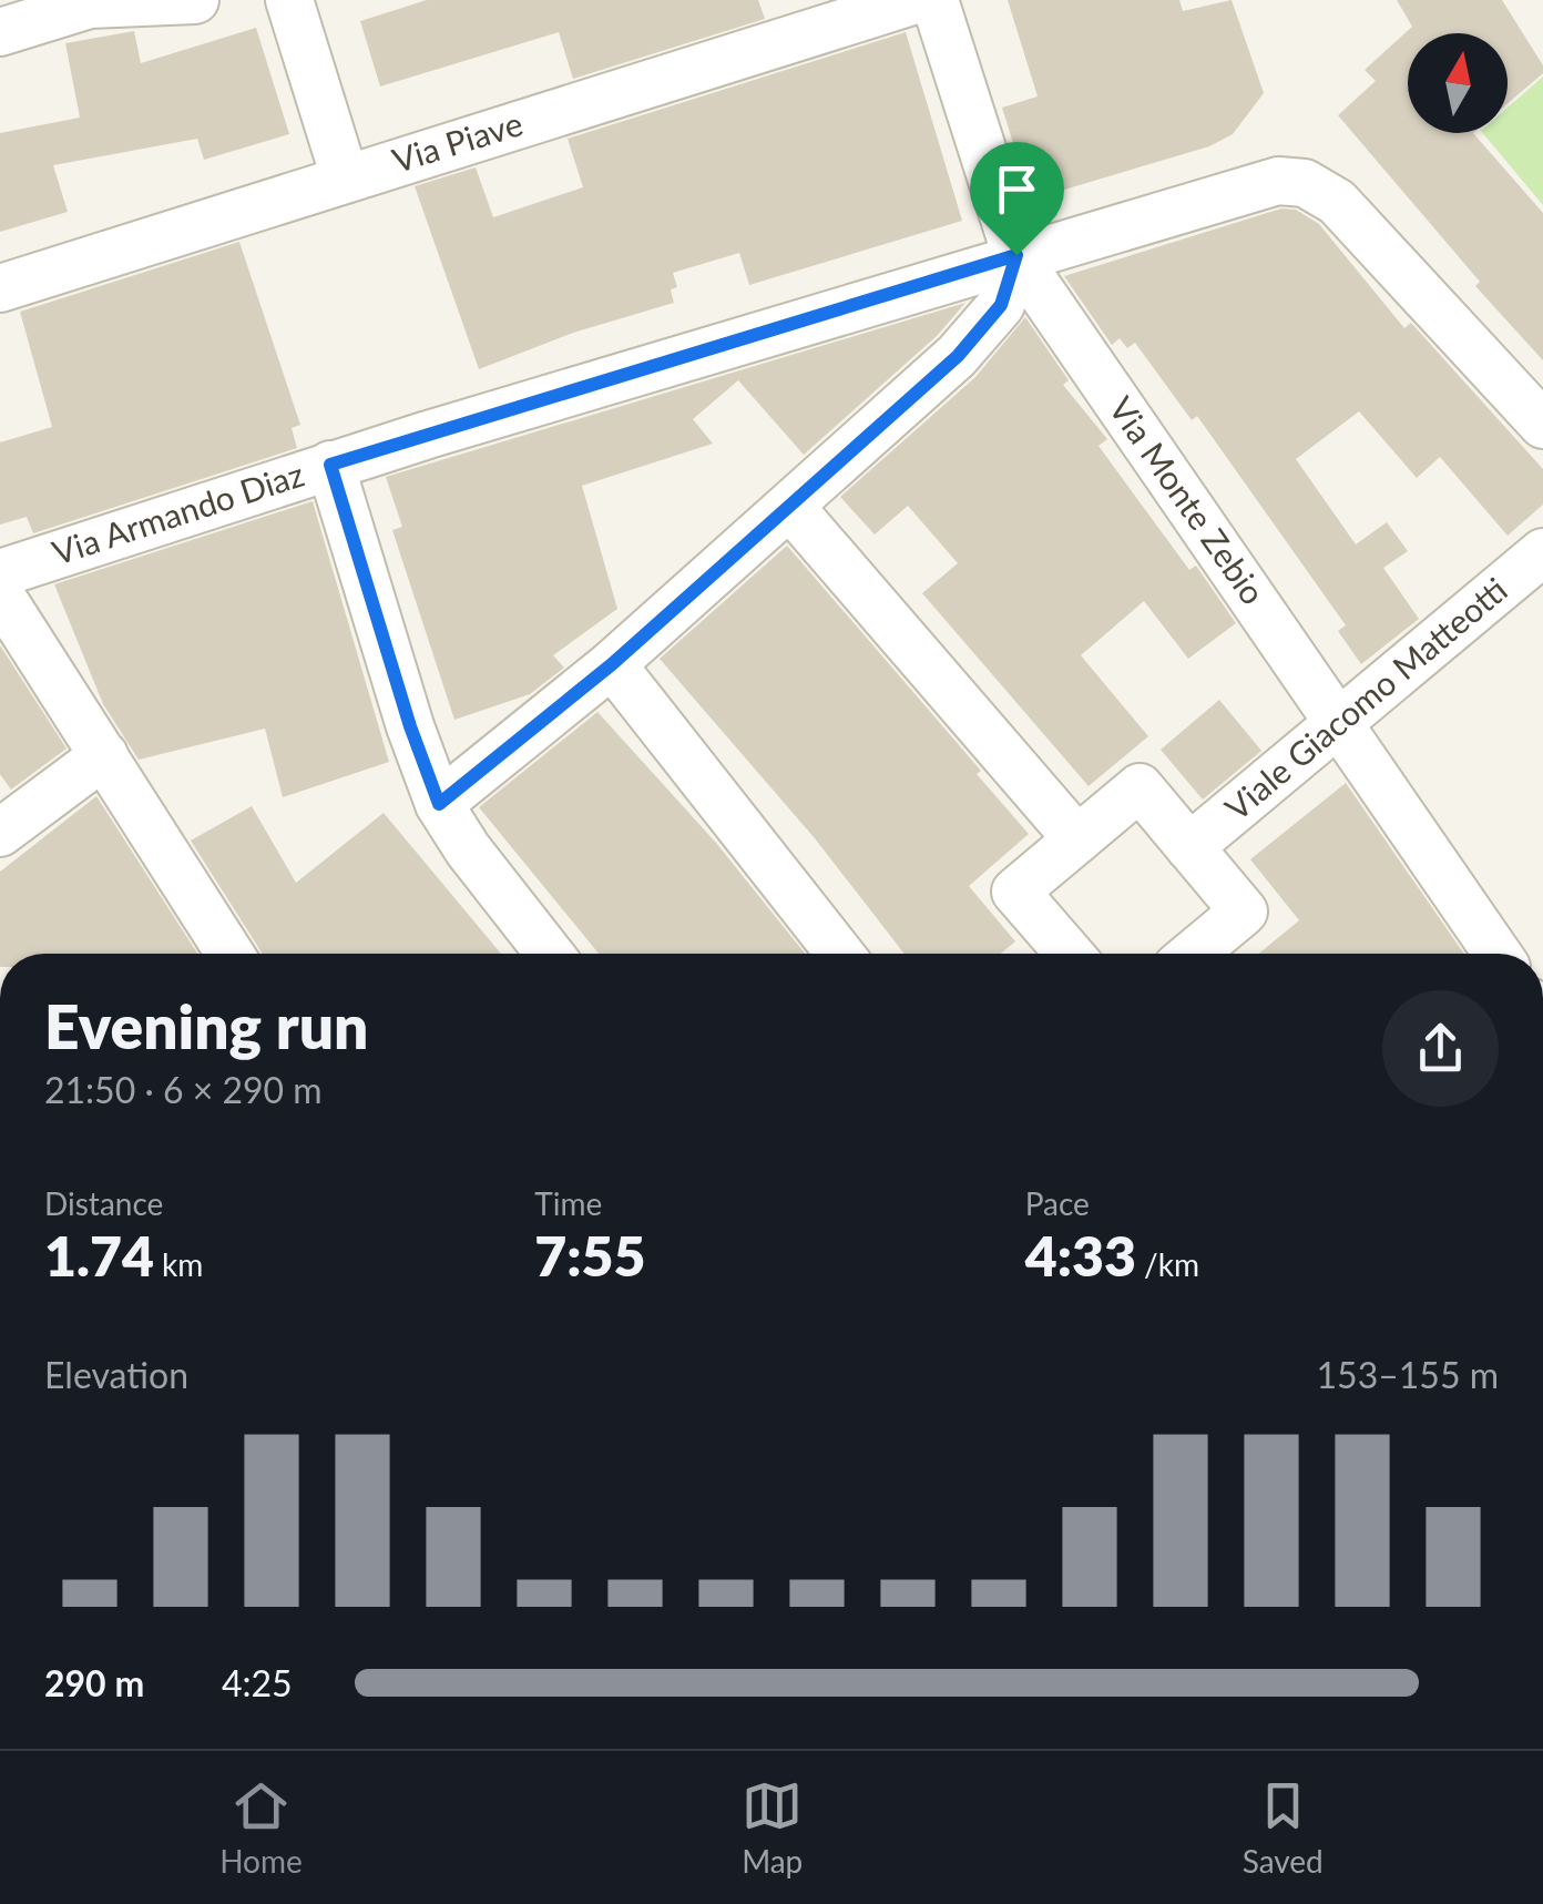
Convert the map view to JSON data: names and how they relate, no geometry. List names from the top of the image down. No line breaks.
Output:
{"streets":{"street":["Via Piave","Via Monte Zebio","Via Armando Diaz","Viale Giacomo Matteotti"]},"crossings":[["Via Monte Zebio","Via Armando Diaz"],["Via Monte Zebio","Viale Giacomo Matteotti"]],"north":"top","page":{"heading":["Evening run","21:50 · 6 × 290 m"],"stats":[["Distance","1.74 km"],["Time","7:55"],["Pace","4:33 /km"]],"chart":["Elevation","153–155 m"],"list":[{"name":"290 m","note":"4:25"}],"tabs":["Home","Map","Saved"]}}
